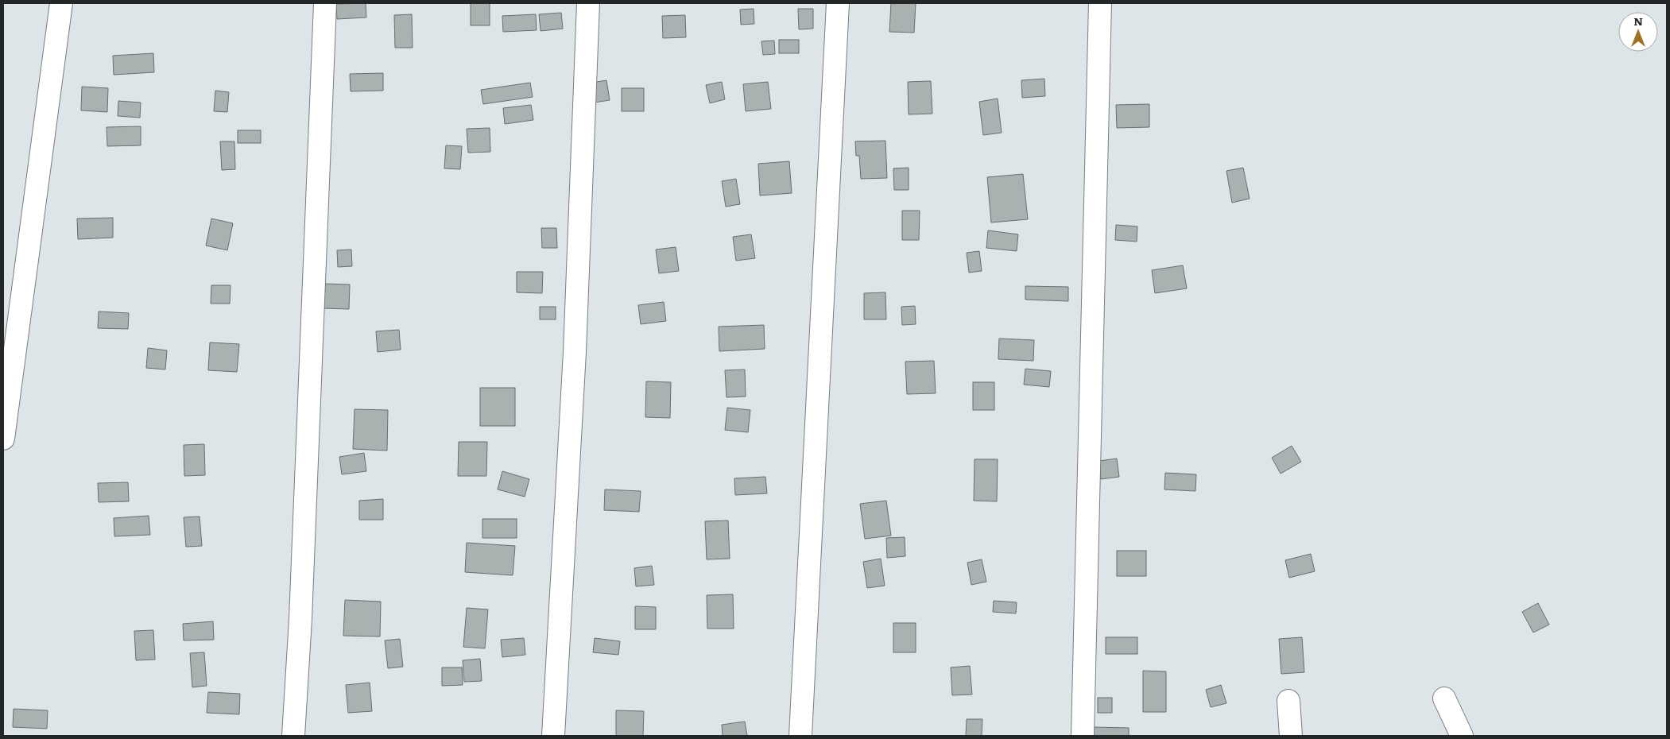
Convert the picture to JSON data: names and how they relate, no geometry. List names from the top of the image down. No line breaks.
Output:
{"north":"top"}
